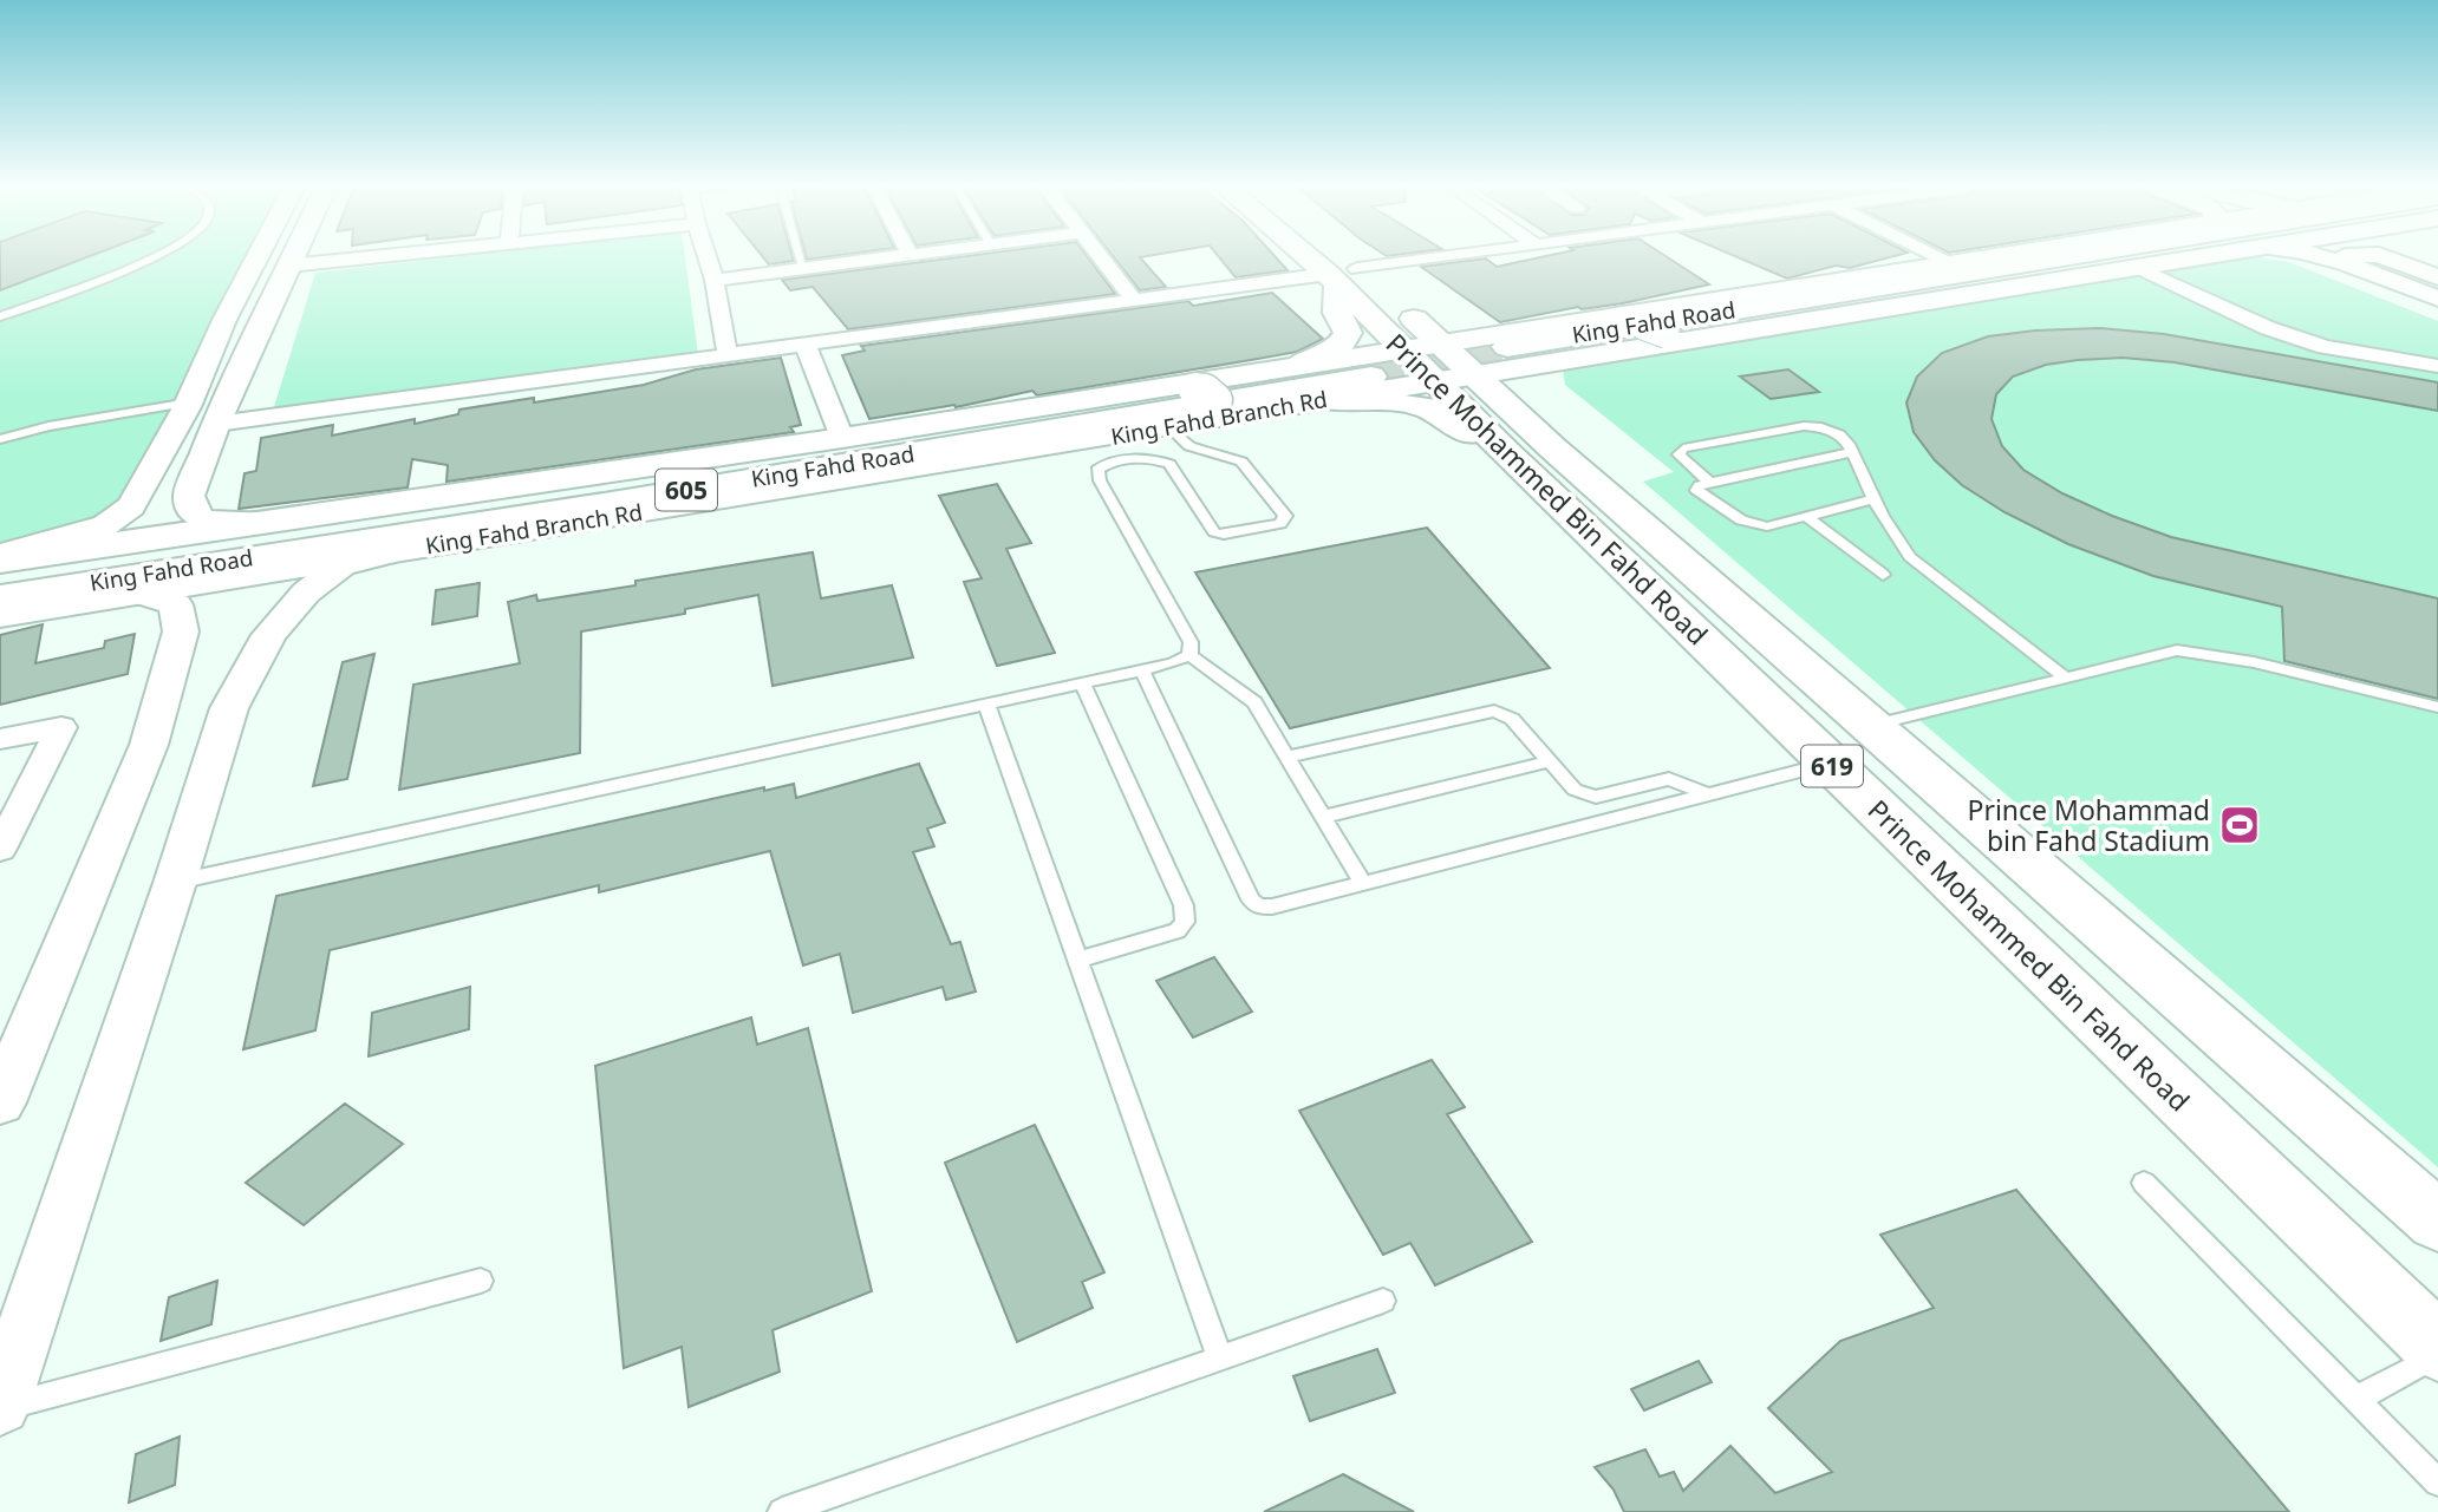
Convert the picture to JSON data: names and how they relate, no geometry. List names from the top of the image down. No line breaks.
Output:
{"streets":{"main road":["King Fahd Road","King Fahd Branch Rd","Prince Mohammed Bin Fahd Road","605","619"]},"crossings":[["King Fahd Road","King Fahd Branch Rd"],["King Fahd Road","Prince Mohammed Bin Fahd Road"],["King Fahd Branch Rd","Prince Mohammed Bin Fahd Road"]],"places":{"sports":["Prince Mohammad bin Fahd Stadium"]}}
